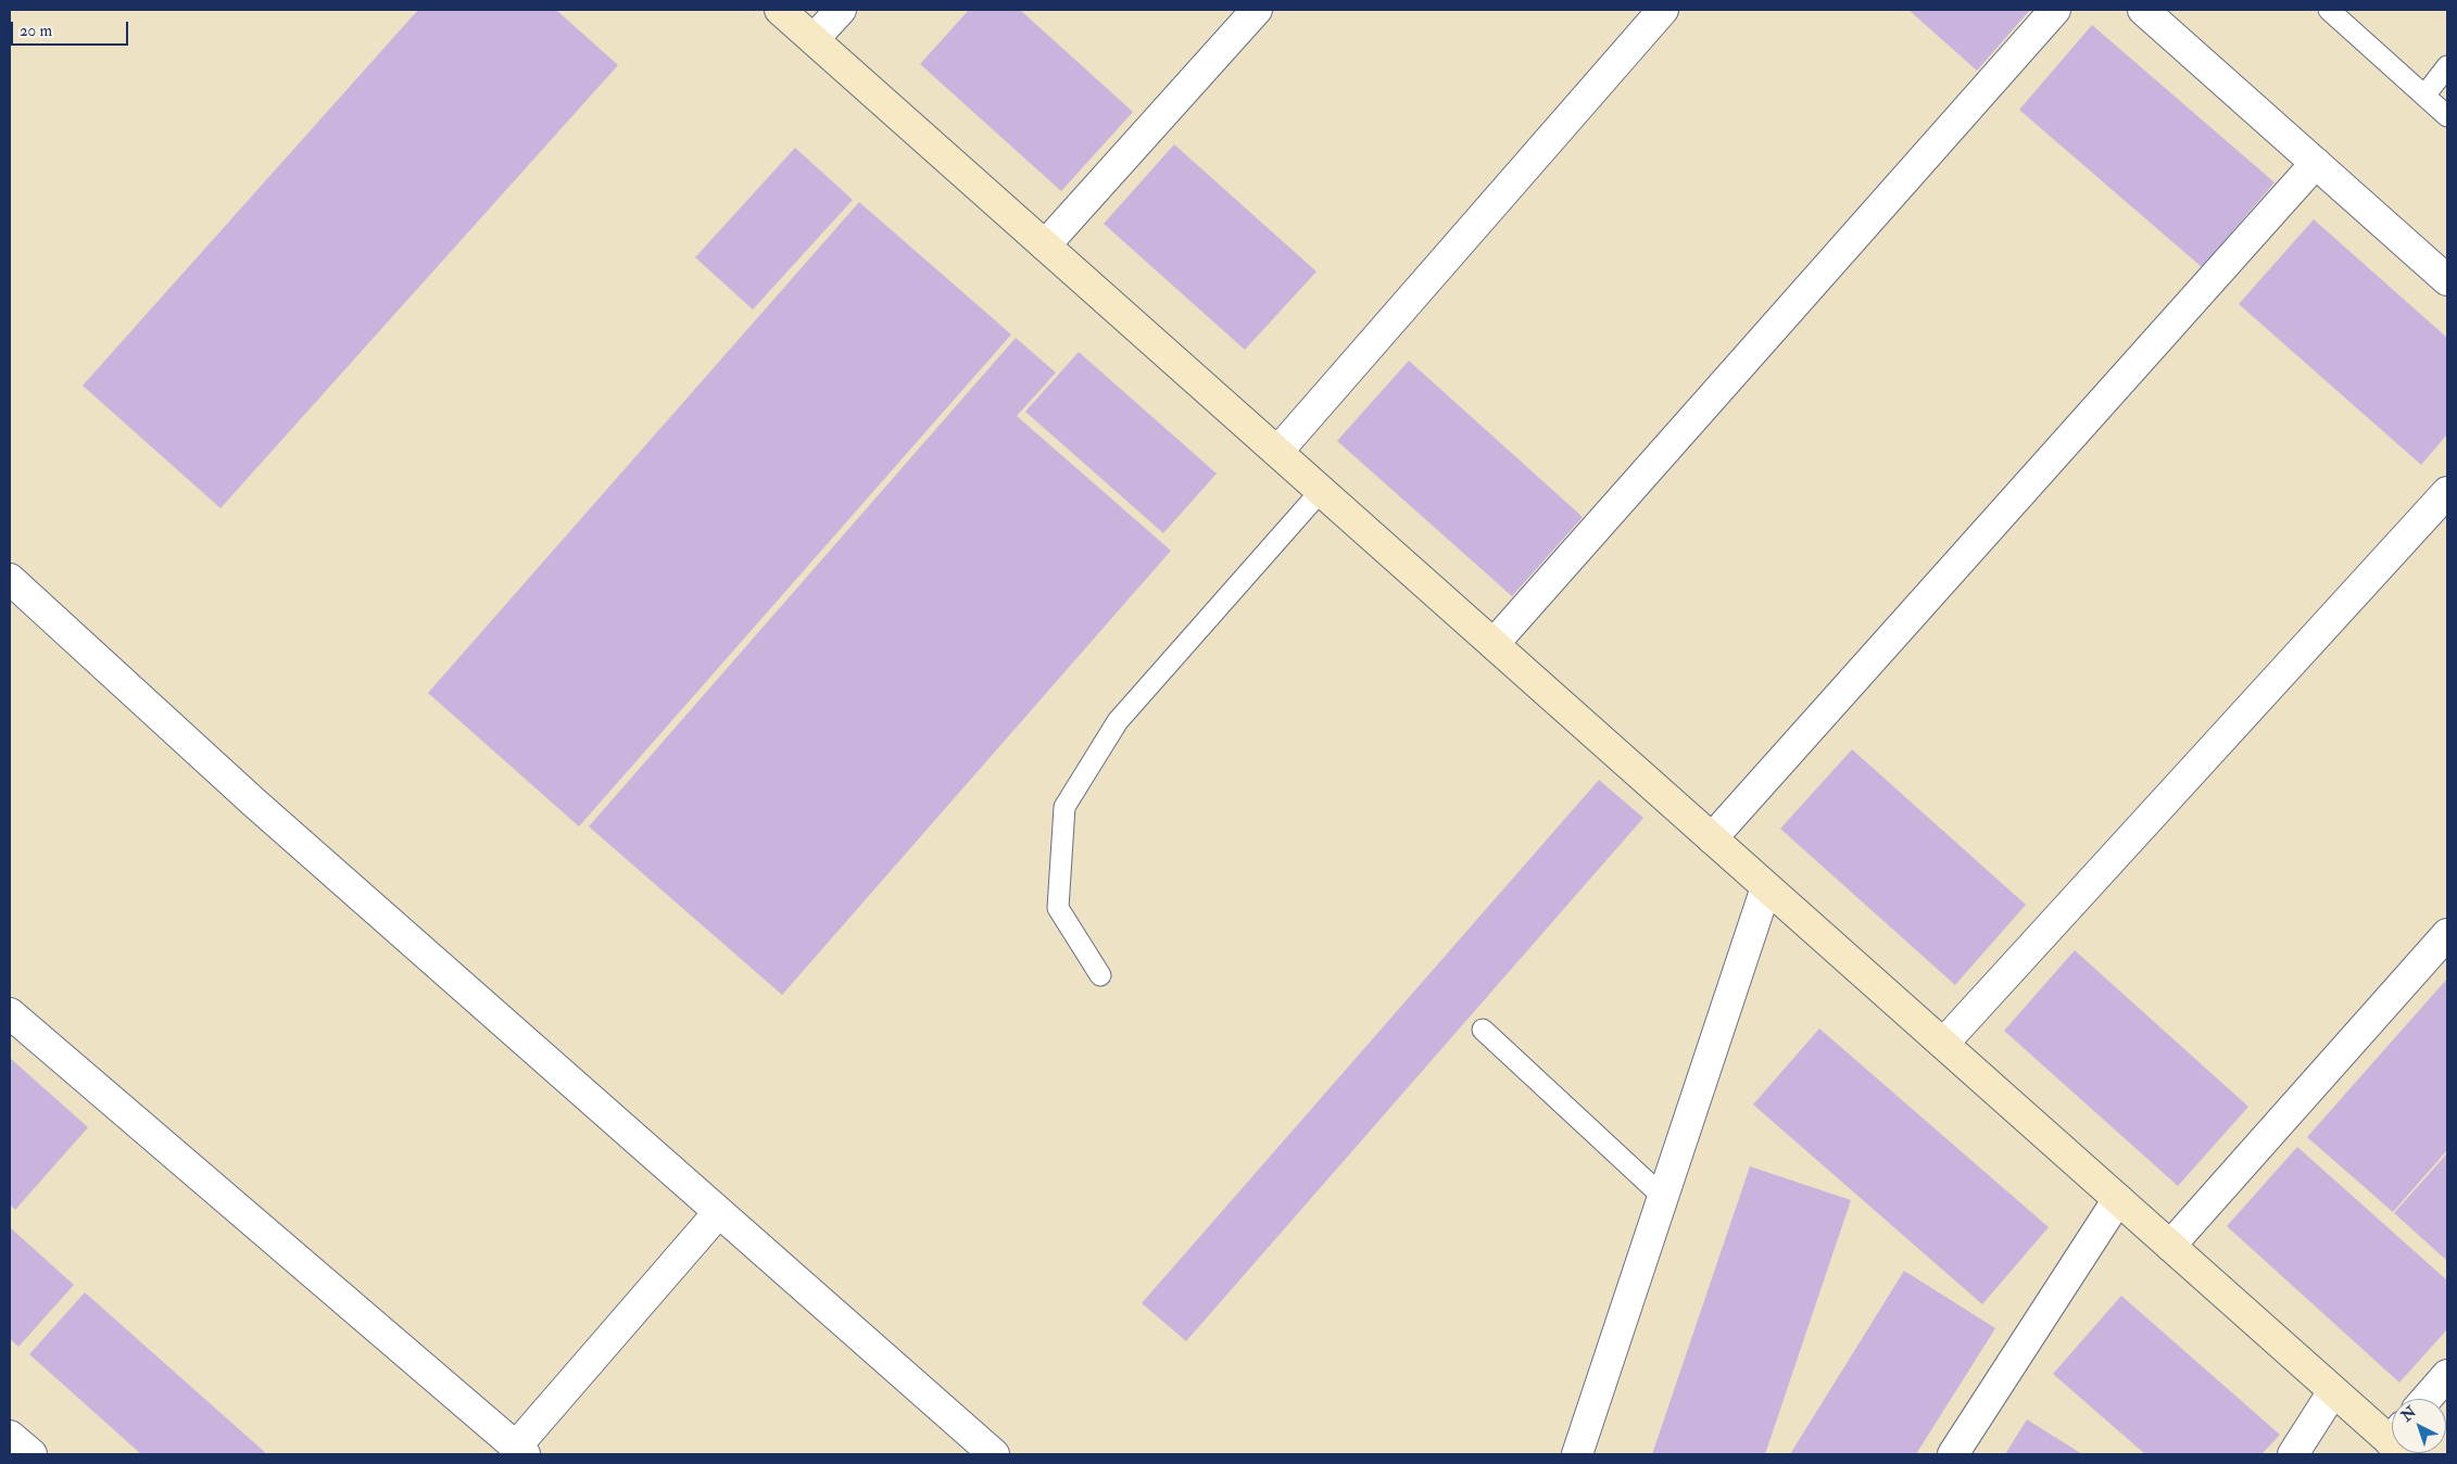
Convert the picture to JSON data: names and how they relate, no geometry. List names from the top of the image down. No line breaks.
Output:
{"scale_bar":"20 m","north":"top left"}
